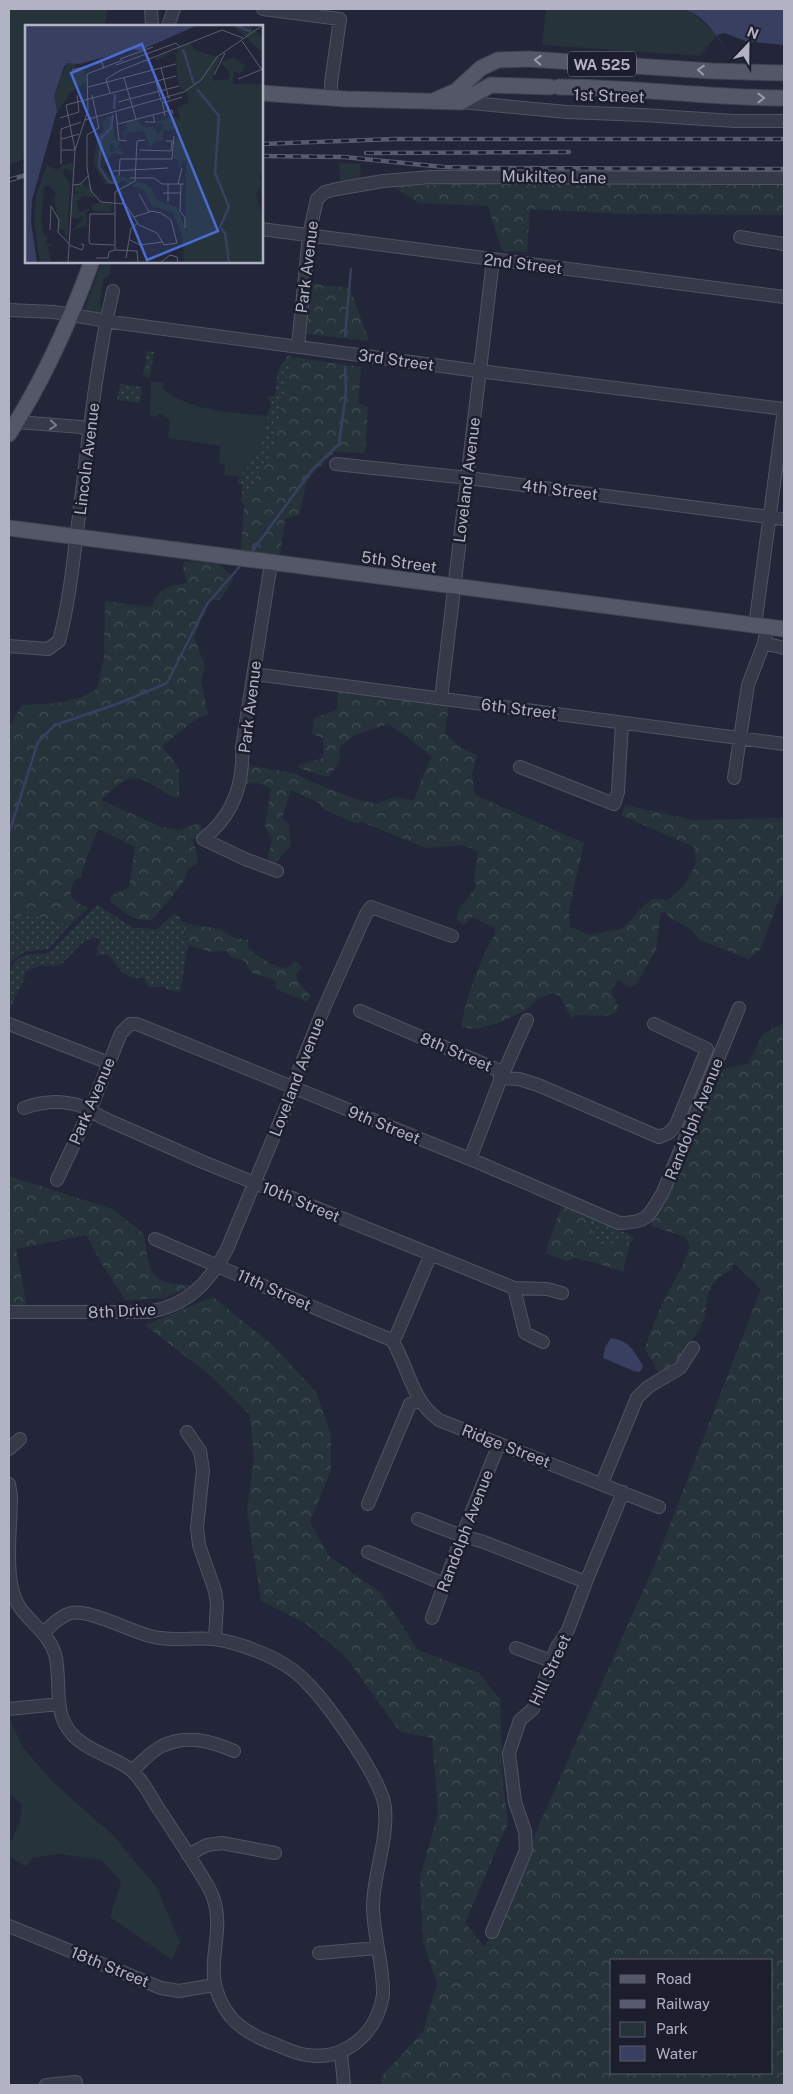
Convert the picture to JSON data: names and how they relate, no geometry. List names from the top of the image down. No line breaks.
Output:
{"streets":{"main road":["WA 525","1st Street","5th Street"],"street":["Mukilteo Lane","2nd Street","Park Avenue","3rd Street","Lincoln Avenue","Loveland Avenue","4th Street","6th Street","8th Street","Randolph Avenue","9th Street","10th Street","11th Street","8th Drive","Ridge Street","Hill Street","18th Street"]},"crossings":[["WA 525","1st Street"],["Mukilteo Lane","Park Avenue"],["2nd Street","Park Avenue"],["2nd Street","Loveland Avenue"],["Park Avenue","3rd Street"],["Park Avenue","5th Street"],["Park Avenue","6th Street"],["Park Avenue","9th Street"],["Park Avenue","10th Street"],["3rd Street","Lincoln Avenue"],["3rd Street","Loveland Avenue"],["Lincoln Avenue","5th Street"],["Loveland Avenue","4th Street"],["Loveland Avenue","5th Street"],["Loveland Avenue","6th Street"],["Loveland Avenue","9th Street"],["Loveland Avenue","10th Street"],["Loveland Avenue","11th Street"],["Loveland Avenue","8th Drive"],["8th Street","Randolph Avenue"],["Randolph Avenue","9th Street"],["Randolph Avenue","Ridge Street"],["11th Street","8th Drive"],["11th Street","Ridge Street"],["Ridge Street","Hill Street"]],"legend":["Road","Railway","Park","Water"],"north":"top"}
